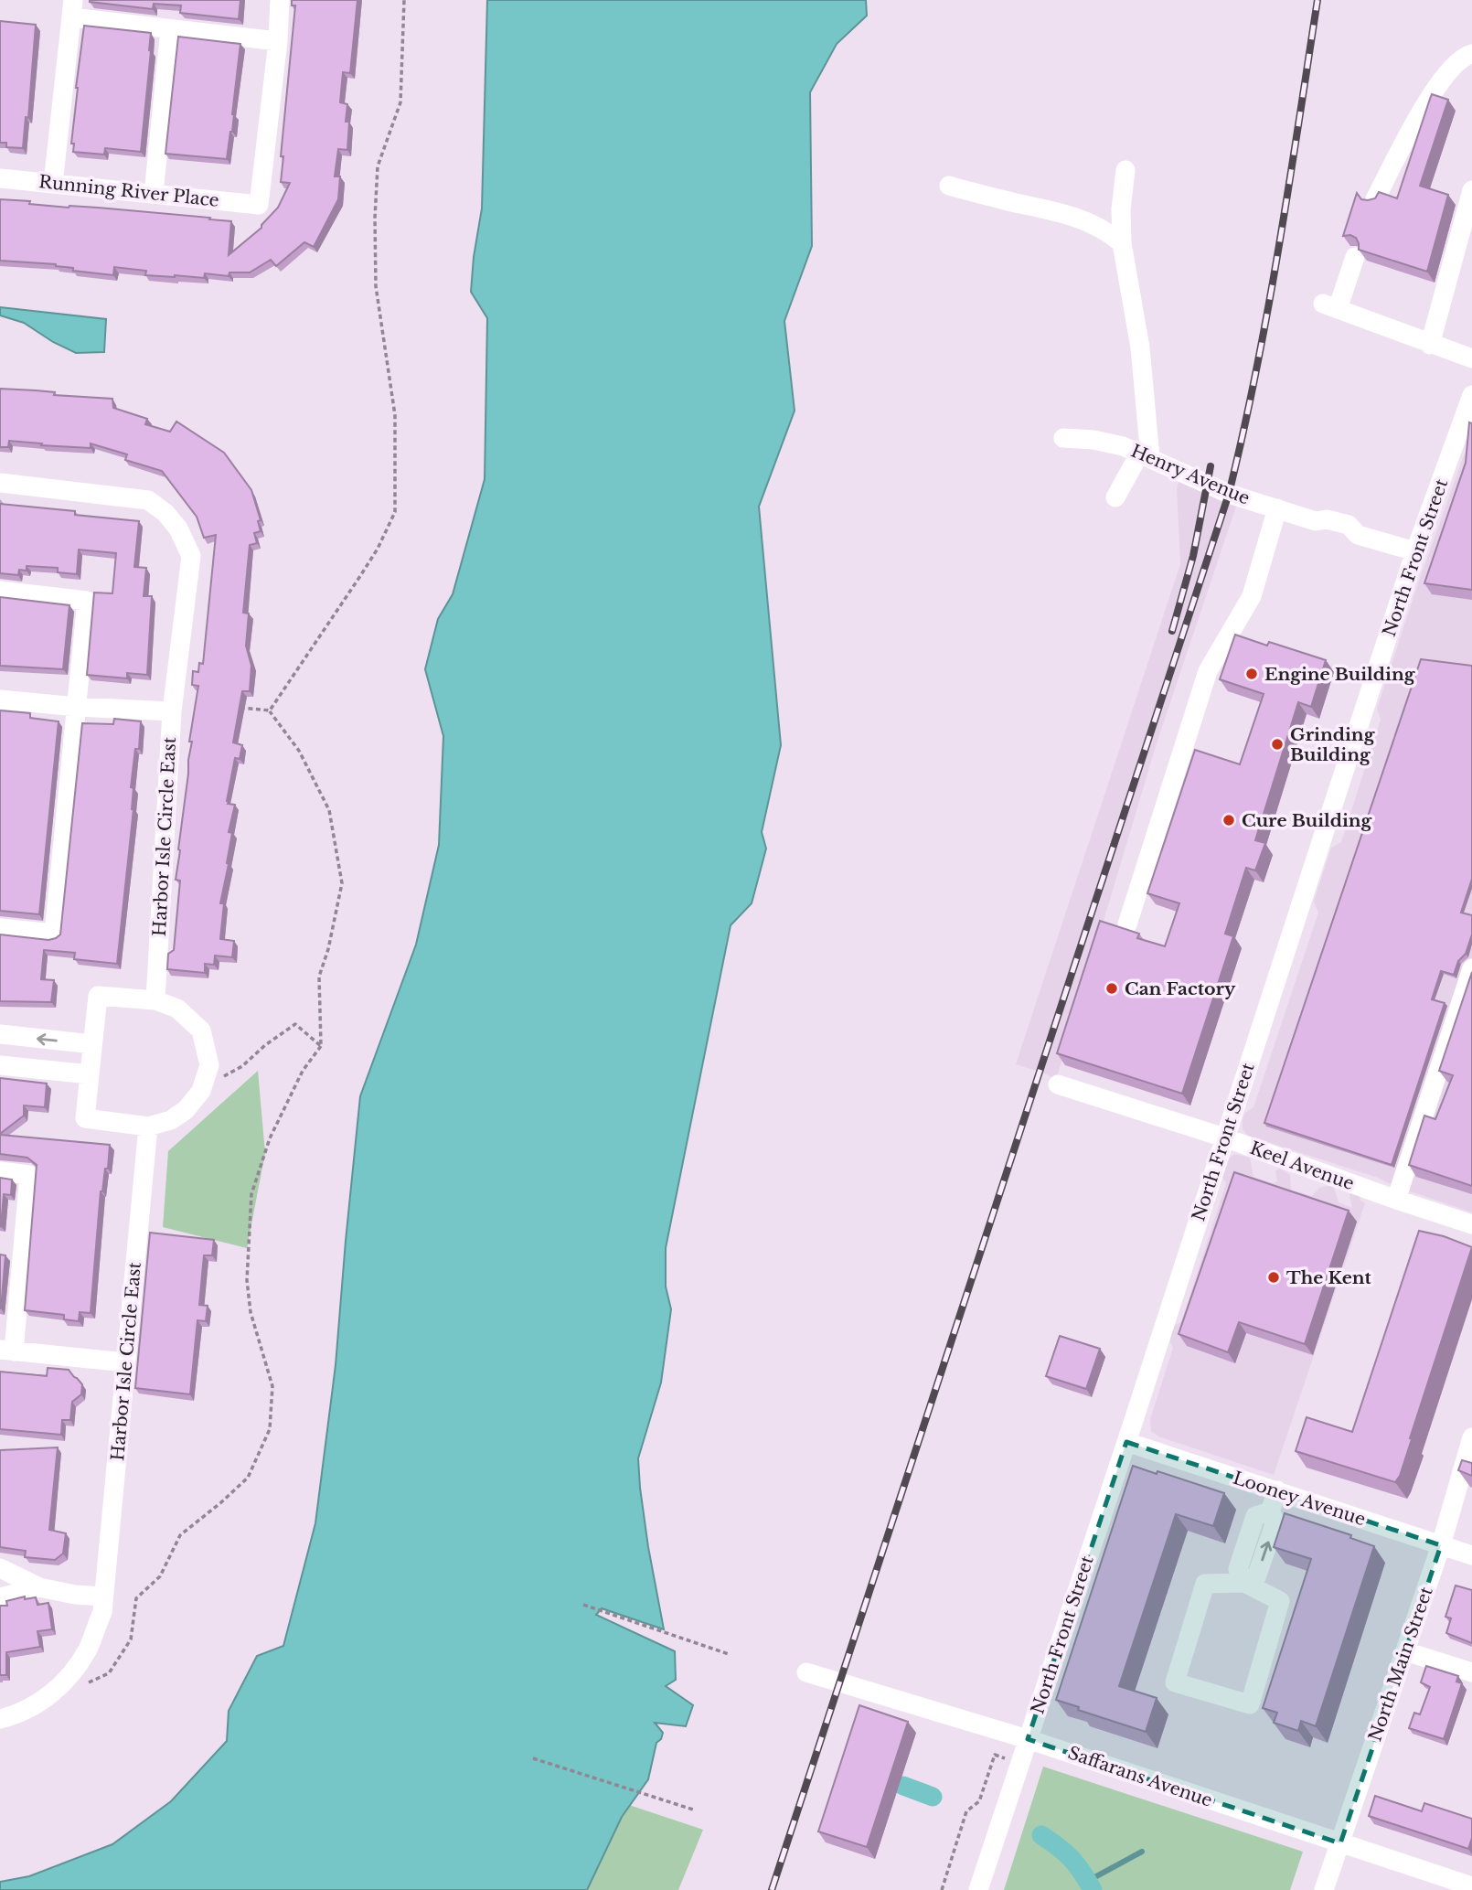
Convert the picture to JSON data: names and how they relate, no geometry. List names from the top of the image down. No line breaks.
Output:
{"streets":{"street":["Running River Place","Henry Avenue","North Front Street","Harbor Isle Circle East","Keel Avenue","Looney Avenue","North Main Street","Saffarans Avenue"]},"crossings":[["Henry Avenue","North Front Street"],["North Front Street","Keel Avenue"],["North Front Street","Looney Avenue"],["North Front Street","Saffarans Avenue"],["Looney Avenue","North Main Street"],["North Main Street","Saffarans Avenue"]],"places":["Engine Building","Grinding Building","Cure Building","Can Factory","The Kent"]}
